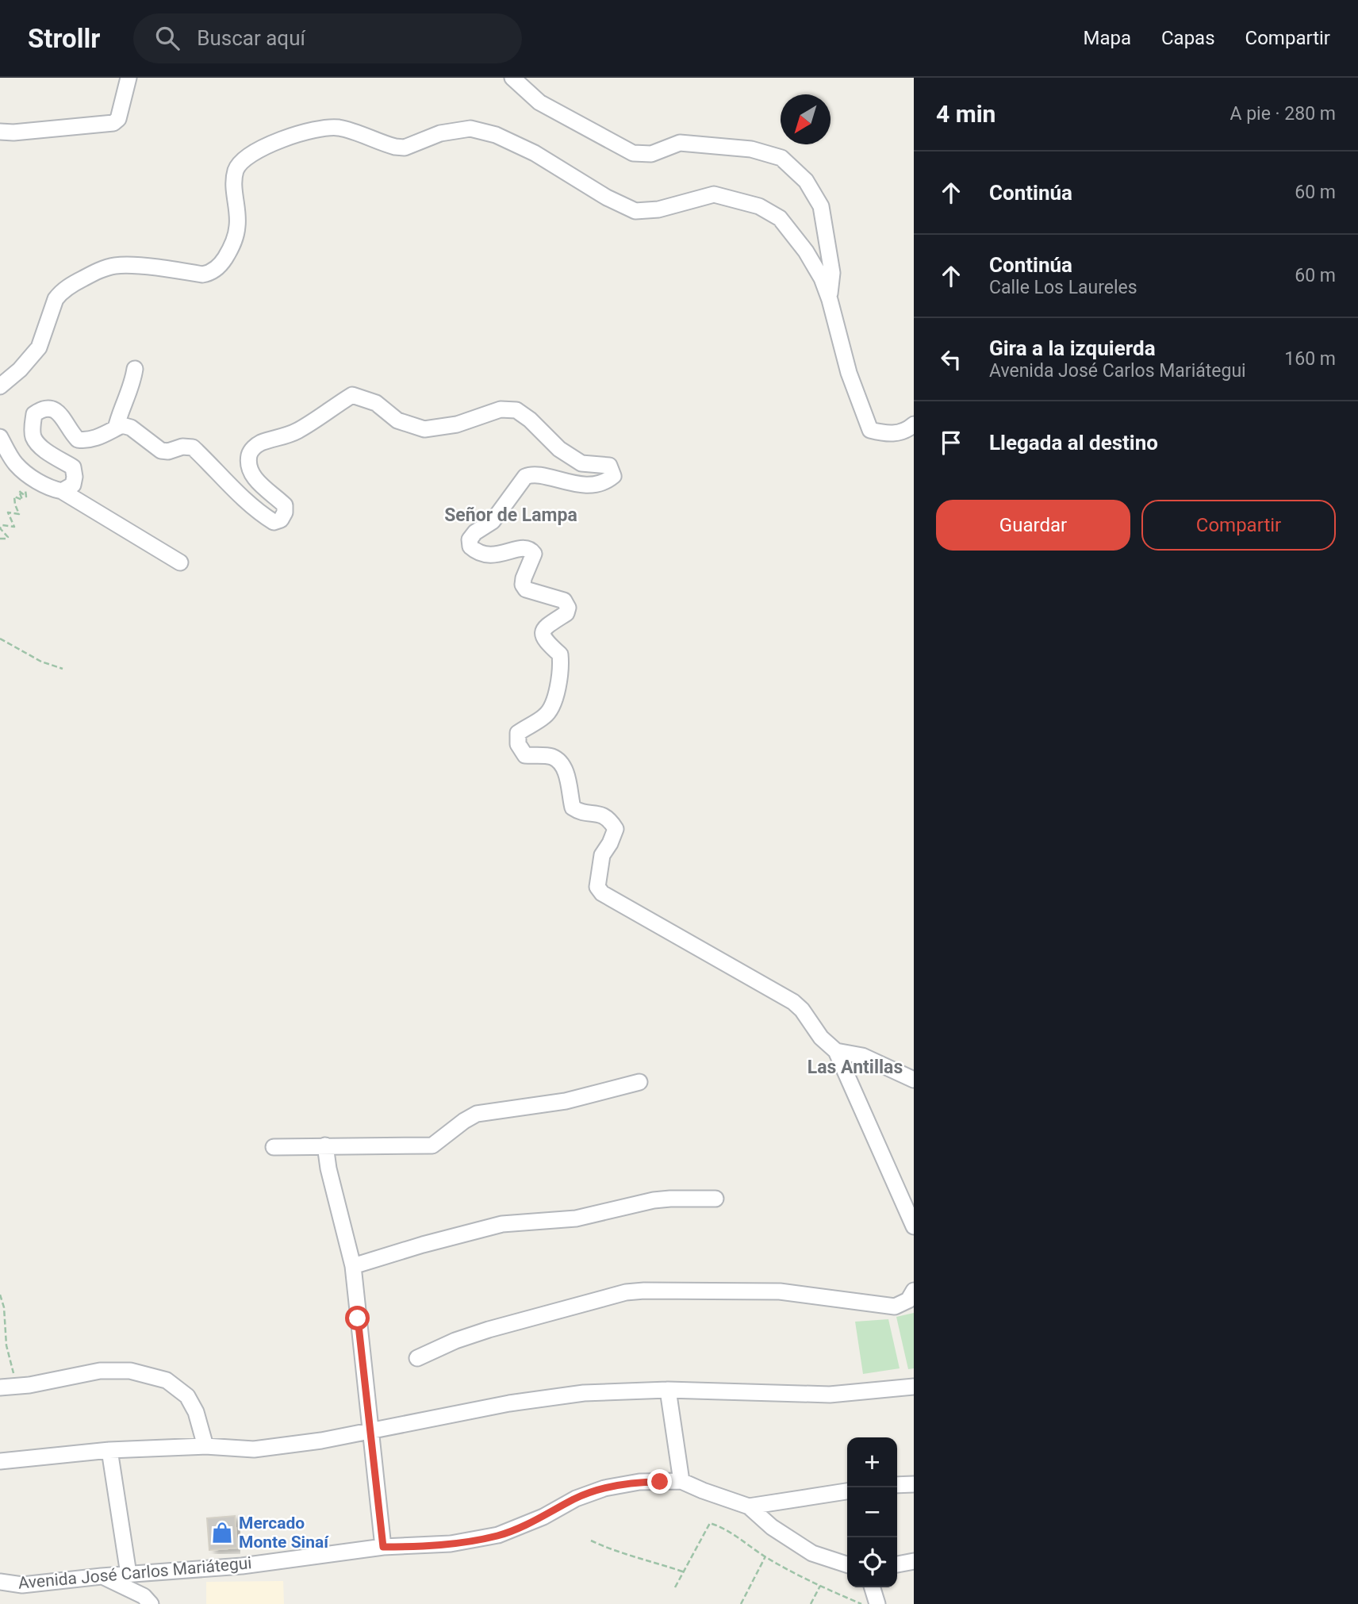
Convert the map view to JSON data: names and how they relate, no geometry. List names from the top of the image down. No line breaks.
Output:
{"streets":{"street":["Avenida José Carlos Mariátegui"]},"districts":["Señor de Lampa","Las Antillas"],"places":{"shop":["Mercado Monte Sinaí"]},"north":"bottom left","page":{"header":"Strollr","search":"Buscar aquí","nav":["Mapa","Capas","Compartir"],"heading":["4 min","A pie · 280 m"],"list":[["Continúa","60 m"],["Continúa","Calle Los Laureles","60 m"],["Gira a la izquierda","Avenida José Carlos Mariátegui","160 m"],"Llegada al destino"],"buttons":["Guardar","Compartir"],"map_buttons":["+","−"]}}
